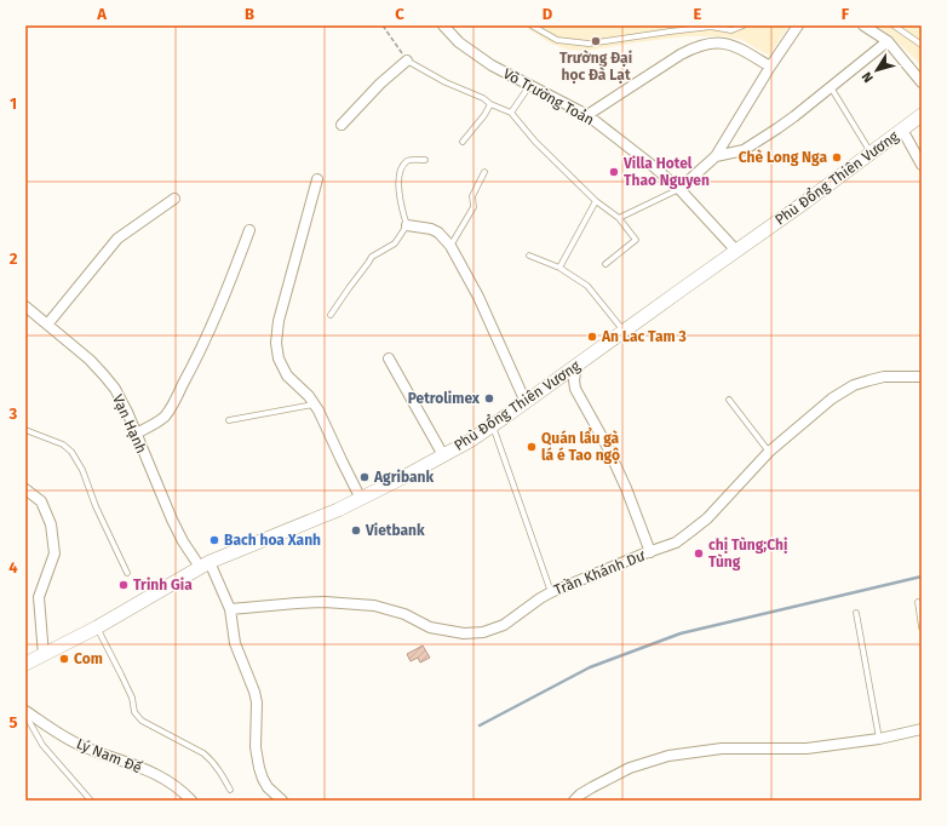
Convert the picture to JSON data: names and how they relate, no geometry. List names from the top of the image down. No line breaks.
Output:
{"streets":{"main road":["Phù Đổng Thiên Vương"],"street":["Võ Trường Toản","Vạn Hạnh","Trần Khánh Dư","Lý Nam Đế"]},"crossings":[["Võ Trường Toản","Phù Đổng Thiên Vương"],["Phù Đổng Thiên Vương","Vạn Hạnh"]],"places":["Trường Đại học Đà Lạt","Chè Long Nga","Villa Hotel Thao Nguyen","An Lac Tam 3","Petrolimex","Quán lẩu gà lá é Tao ngộ","Agribank","Vietbank","Bach hoa Xanh","chị Tùng;Chị Tùng","Trinh Gia","Com"],"north":"bottom left","grid":{"columns":["A","B","C","D","E","F"],"rows":["1","2","3","4","5"]}}
